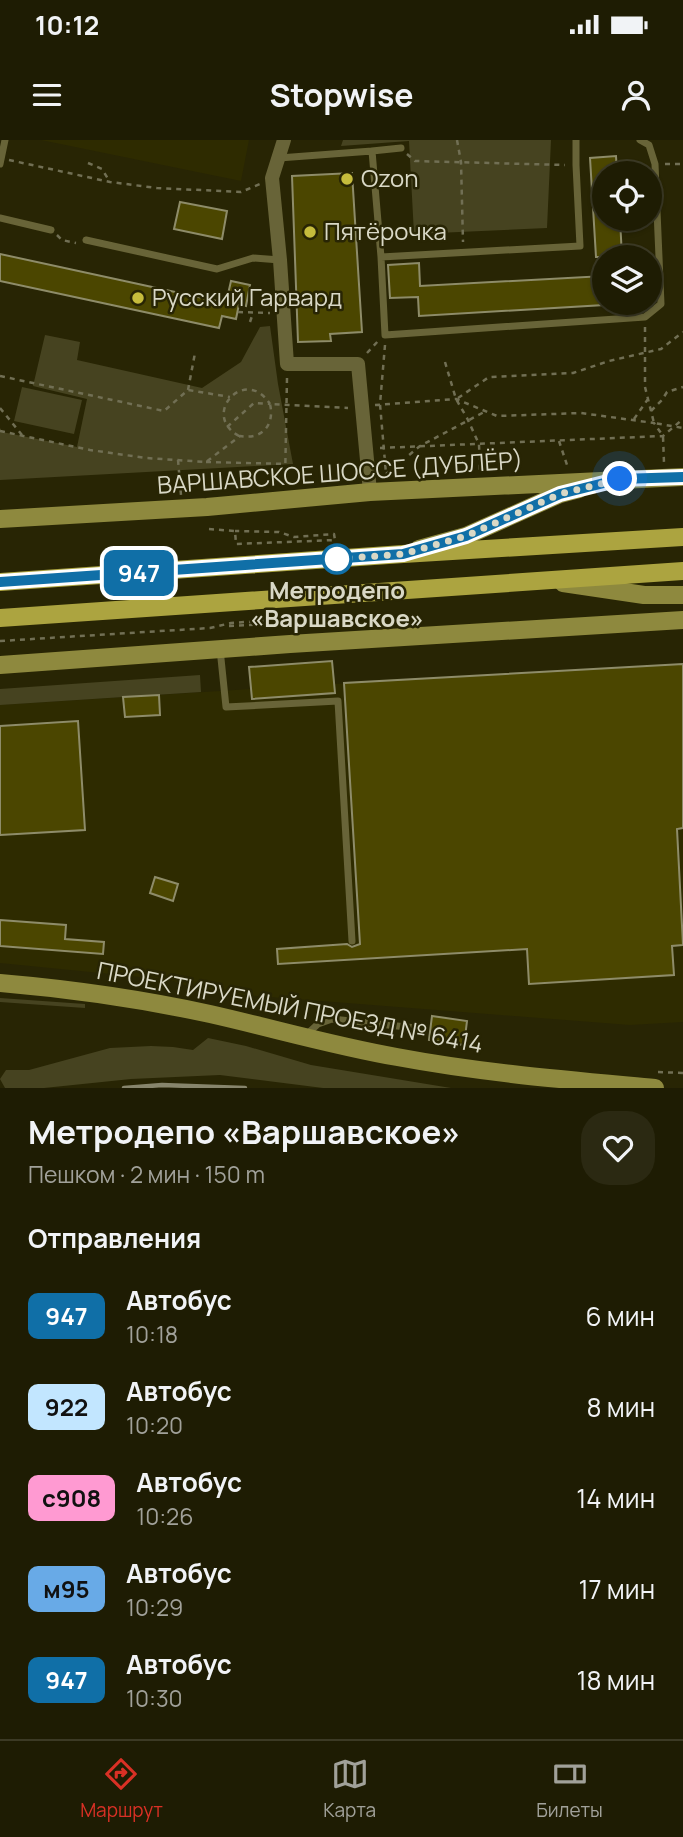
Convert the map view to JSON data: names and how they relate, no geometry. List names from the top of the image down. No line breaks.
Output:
{"streets":{"main road":["ВАРШАВСКОЕ ШОССЕ (ДУБЛЁР)","ПРОЕКТИРУЕМЫЙ ПРОЕЗД № 6414"]},"places":["Ozon","Пятёрочка","Русский Гарвард","Метродепо «Варшавское»"],"lines":["bus line 947"],"page":{"status":"10:12","header":"Stopwise","on_map":"947","heading":[["Метродепо «Варшавское»","Пешком · 2 мин · 150 m"],"Отправления"],"list":[{"mark":"947","name":"Автобус","note":"10:18","value":"6 мин"},{"mark":"922","name":"Автобус","note":"10:20","value":"8 мин"},{"mark":"с908","name":"Автобус","note":"10:26","value":"14 мин"},{"mark":"м95","name":"Автобус","note":"10:29","value":"17 мин"},{"mark":"947","name":"Автобус","note":"10:30","value":"18 мин"}],"tabs":["Маршрут","Карта","Билеты"]}}
